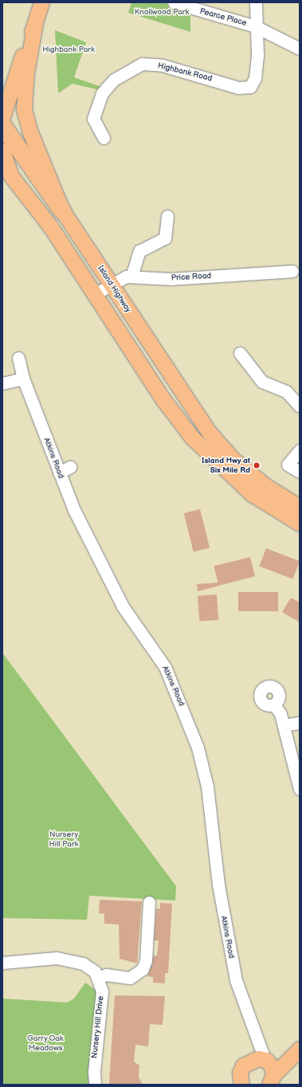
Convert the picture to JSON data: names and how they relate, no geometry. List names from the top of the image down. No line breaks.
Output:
{"streets":{"main road":["Island Highway"],"street":["Pearce Place","Highbank Road","Price Road","Atkins Road","Nursery Hill Drive"]},"crossings":[["Pearce Place","Highbank Road"],["Price Road","Island Highway"]],"parks":["Knollwood Park","Highbank Park","Nursery Hill Park","Garry Oak Meadows"],"places":["Island Hwy at Six Mile Rd"]}
